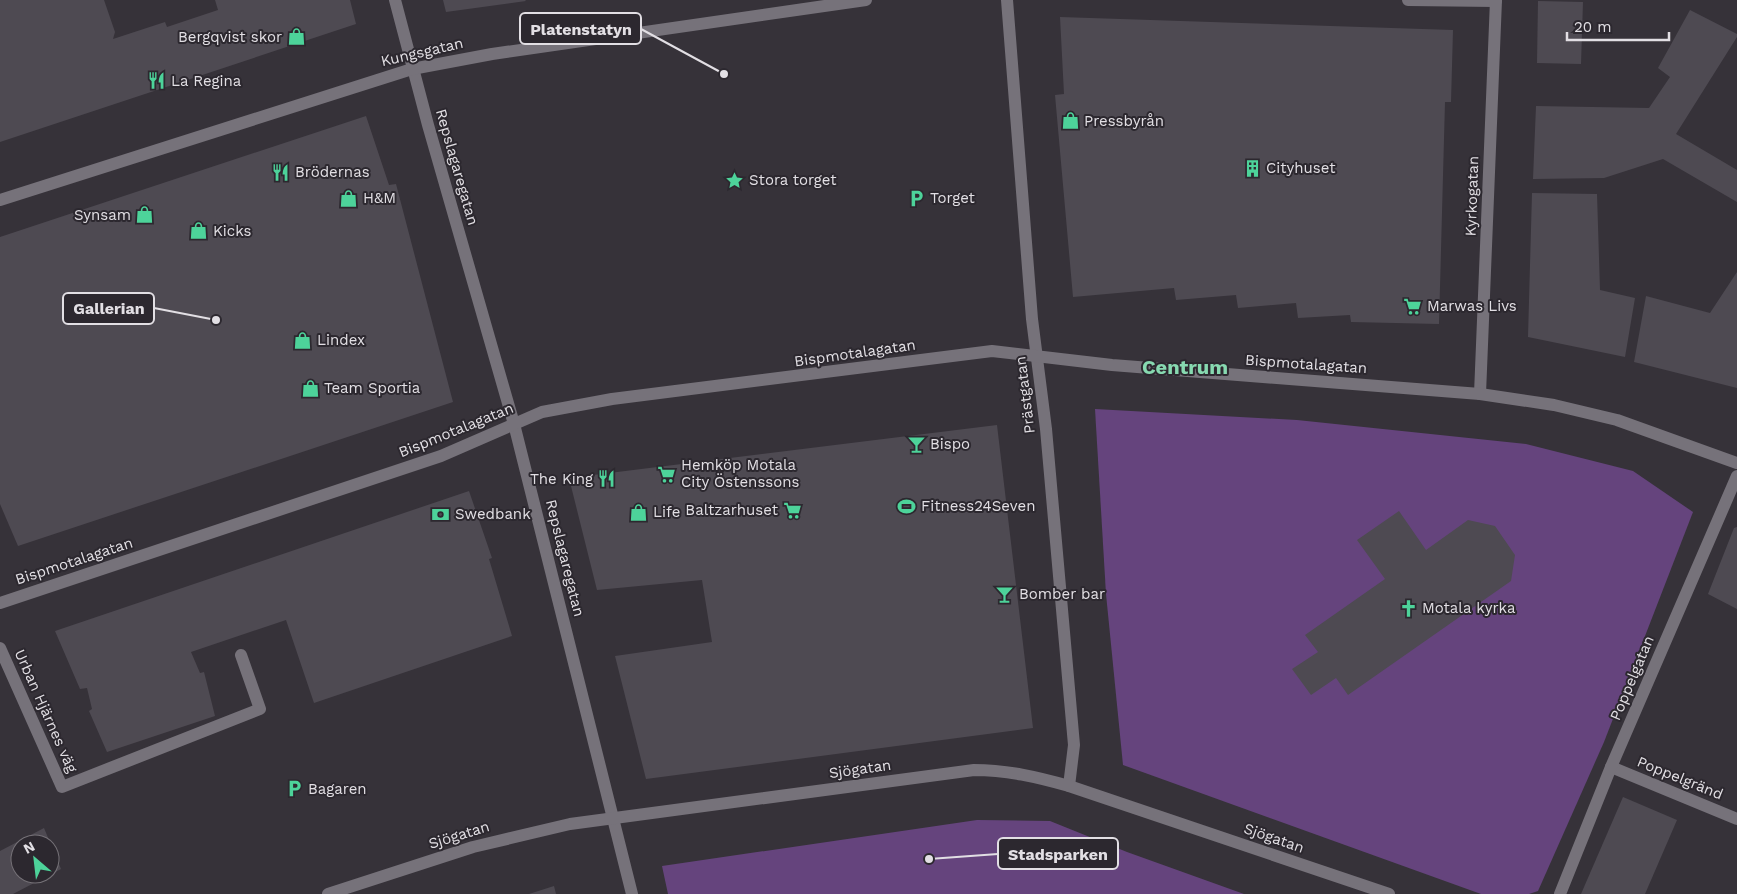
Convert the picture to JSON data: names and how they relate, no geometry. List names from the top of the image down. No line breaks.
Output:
{"streets":{"street":["Kungsgatan","Repslagaregatan","Kyrkogatan","Bispmotalagatan","Prästgatan","Poppelgatan","Urban Hjärnes väg","Sjögatan","Poppelgränd"]},"crossings":[["Kungsgatan","Repslagaregatan"],["Repslagaregatan","Bispmotalagatan"],["Repslagaregatan","Sjögatan"],["Kyrkogatan","Bispmotalagatan"],["Bispmotalagatan","Prästgatan"],["Prästgatan","Sjögatan"],["Poppelgatan","Poppelgränd"]],"districts":["Centrum"],"places":{"shop":["Bergqvist skor","Pressbyrån","H&M","Synsam","Kicks","Lindex","Team Sportia","Life"],"other":["Platenstatyn","Gallerian","Stadsparken"],"restaurant":["La Regina","Brödernas","The King"],"building":["Cityhuset"],"place":["Stora torget"],"parking":["Torget","Bagaren"],"supermarket":["Marwas Livs","Hemköp Motala City Östenssons","Baltzarhuset"],"bar":["Bispo","Bomber bar"],"sports":["Fitness24Seven"],"bank":["Swedbank"],"church":["Motala kyrka"]},"scale_bar":"20 m","north":"top left"}
